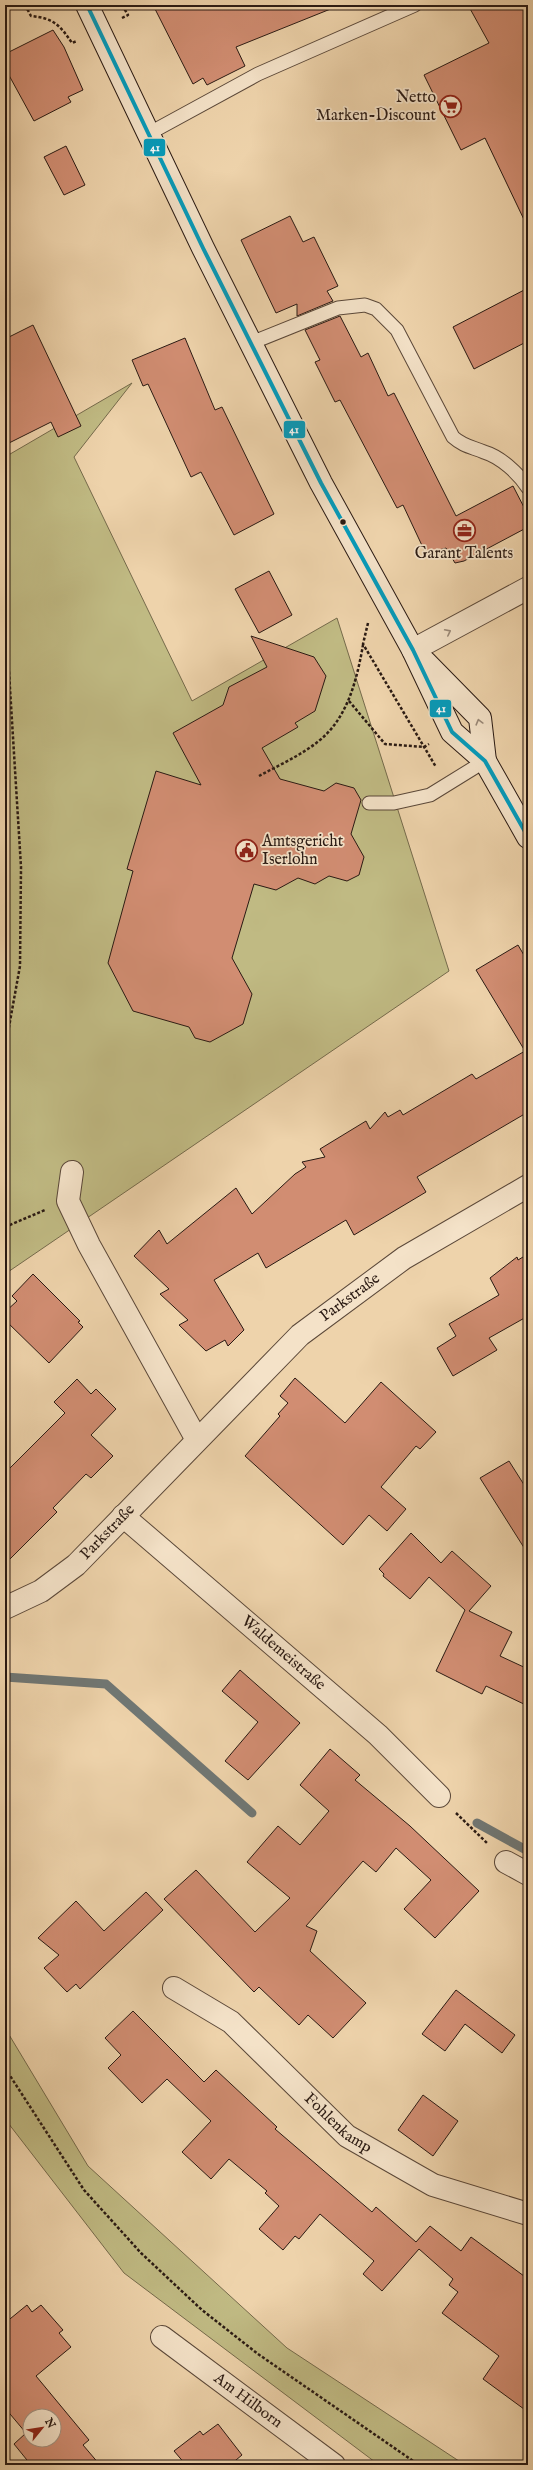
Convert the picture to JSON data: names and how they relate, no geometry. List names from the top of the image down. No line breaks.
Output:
{"streets":{"street":["Parkstraße","Waldemeistraße","Fohlenkamp","Am Hilborn"]},"crossings":[["Parkstraße","Waldemeistraße"]],"places":{"supermarket":["Netto Marken-Discount"],"office":["Garant Talents"],"public building":["Amtsgericht Iserlohn"]},"lines":["transit line 41"],"north":"top right"}
